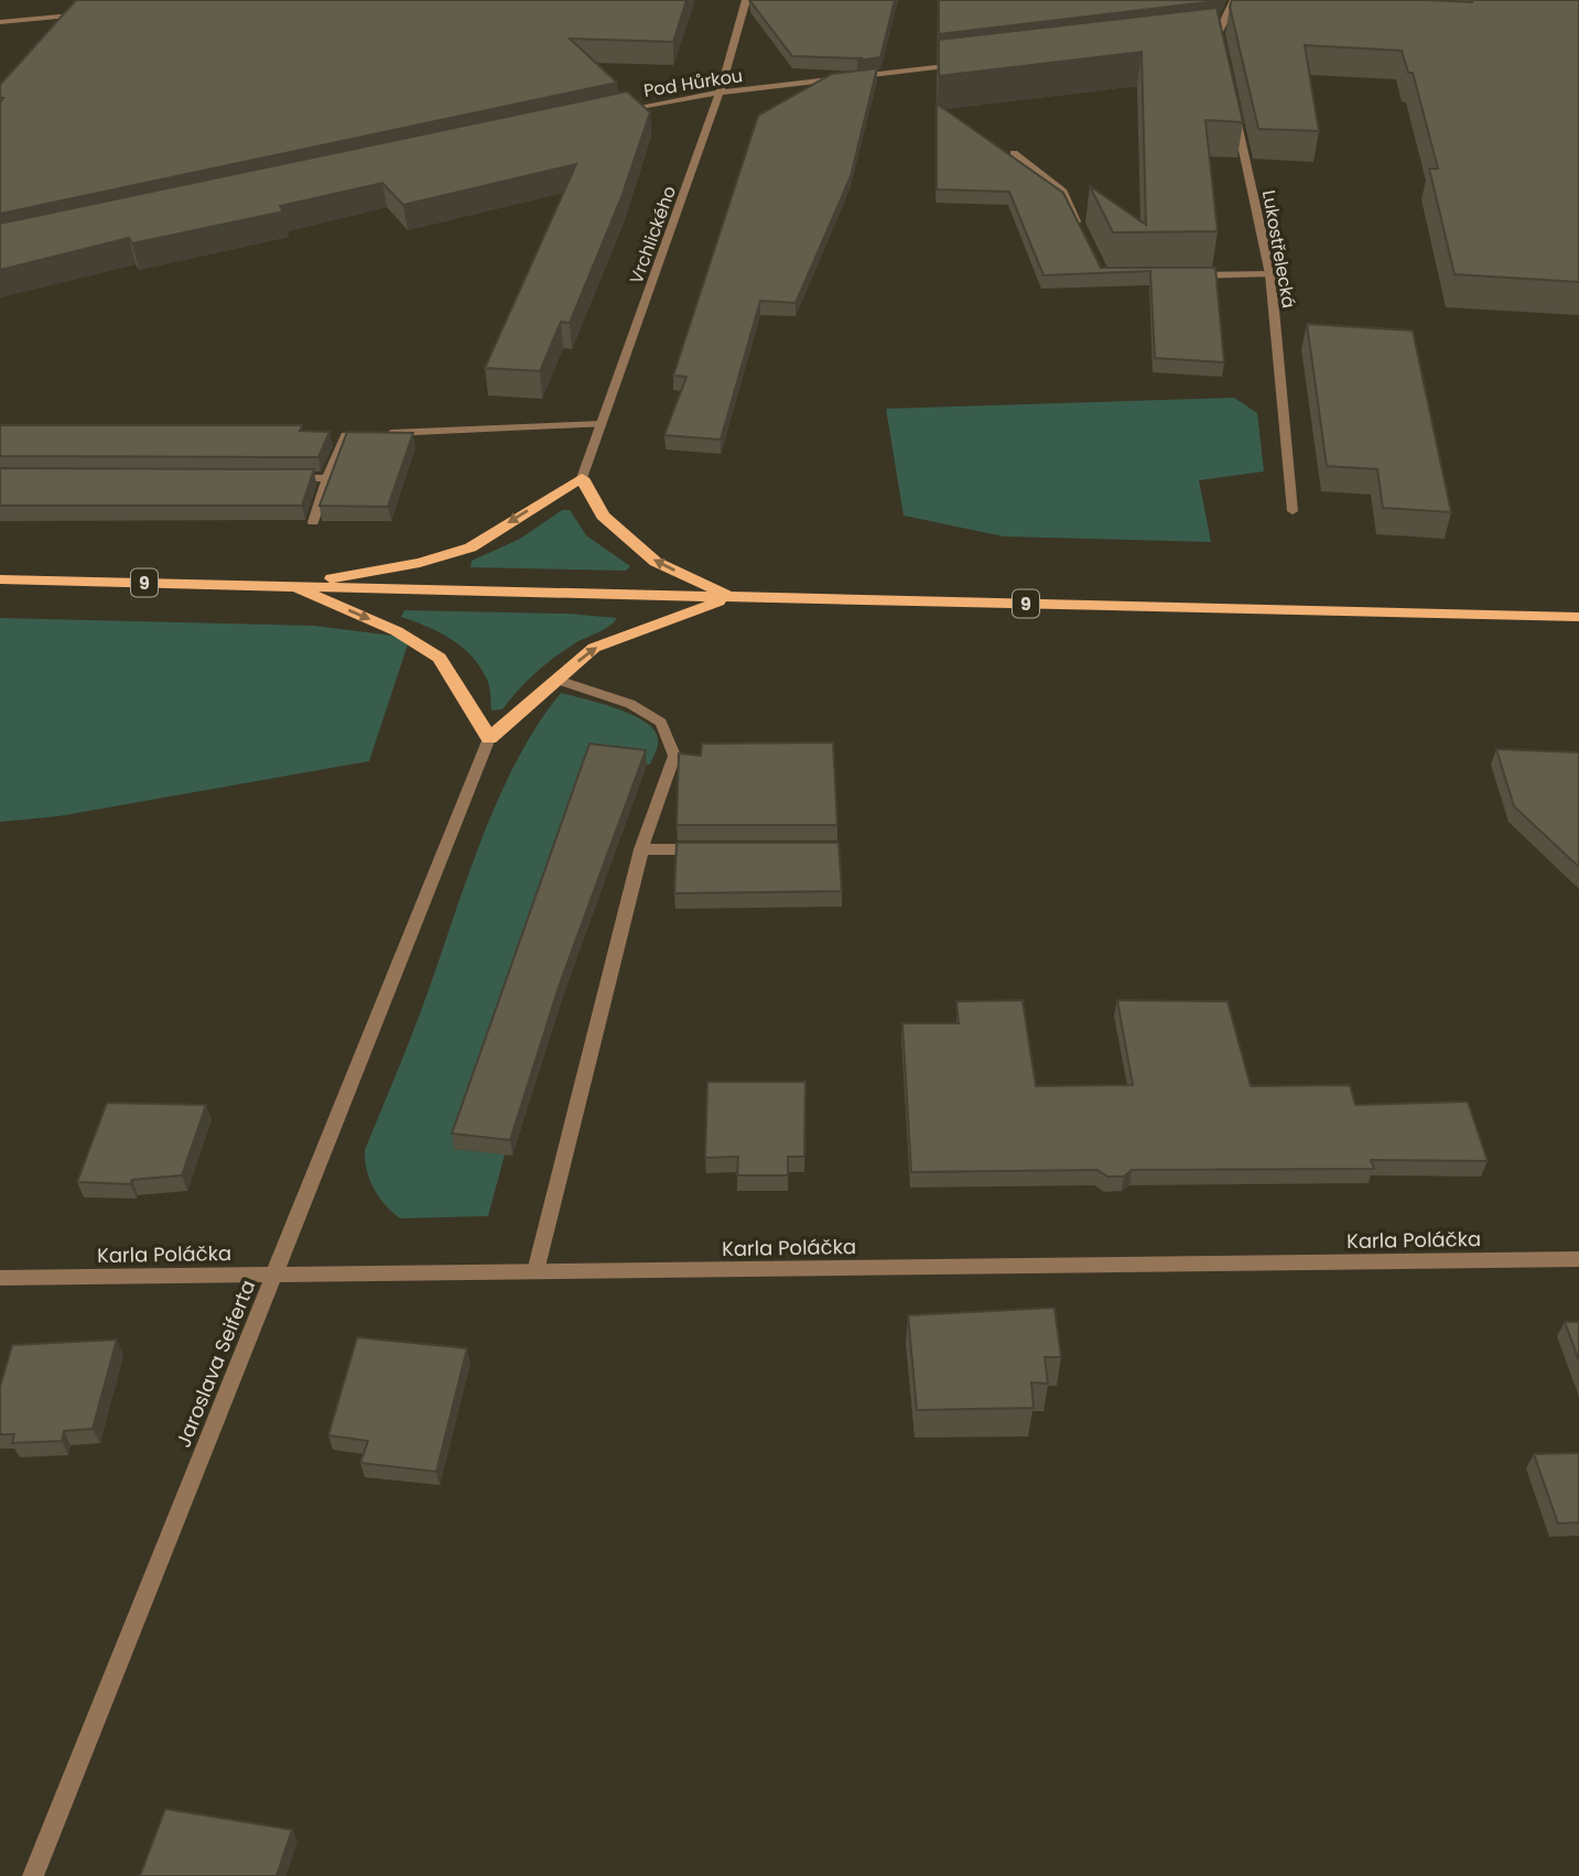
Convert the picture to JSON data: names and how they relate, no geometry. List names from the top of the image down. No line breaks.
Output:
{"streets":{"main road":["9"],"street":["Pod Hůrkou","Vrchlického","Lukostřelecká","Karla Poláčka","Jaroslava Seiferta"]},"crossings":[["Pod Hůrkou","Vrchlického"],["Karla Poláčka","Jaroslava Seiferta"]]}
